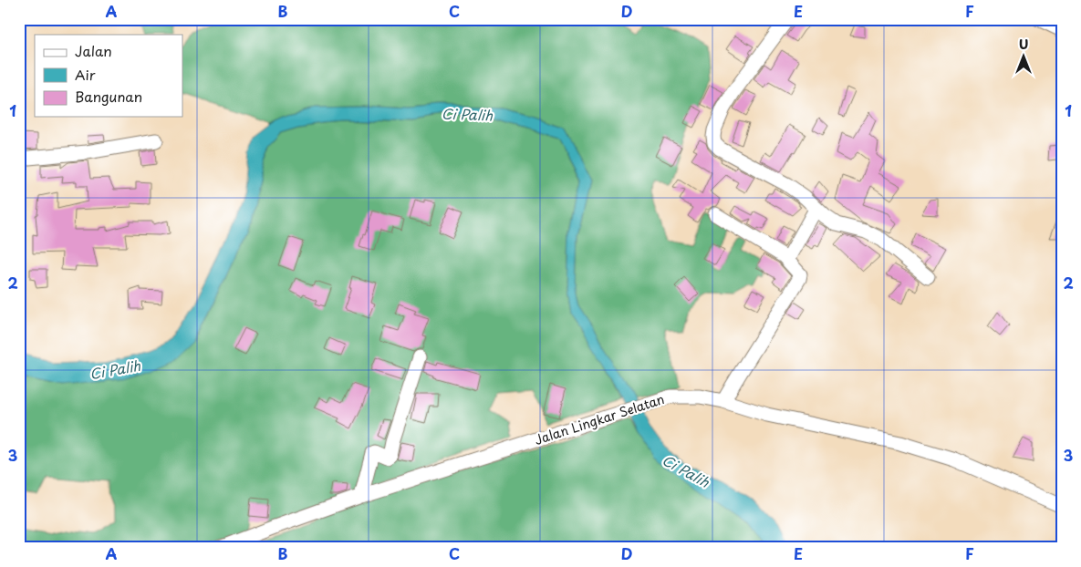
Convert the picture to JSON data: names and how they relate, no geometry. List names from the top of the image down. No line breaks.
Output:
{"streets":{"street":["Jalan Lingkar Selatan"]},"water":["Ci Palih"],"legend":["Jalan","Air","Bangunan"],"north":"top","grid":{"columns":["A","B","C","D","E","F"],"rows":["1","2","3"]}}
